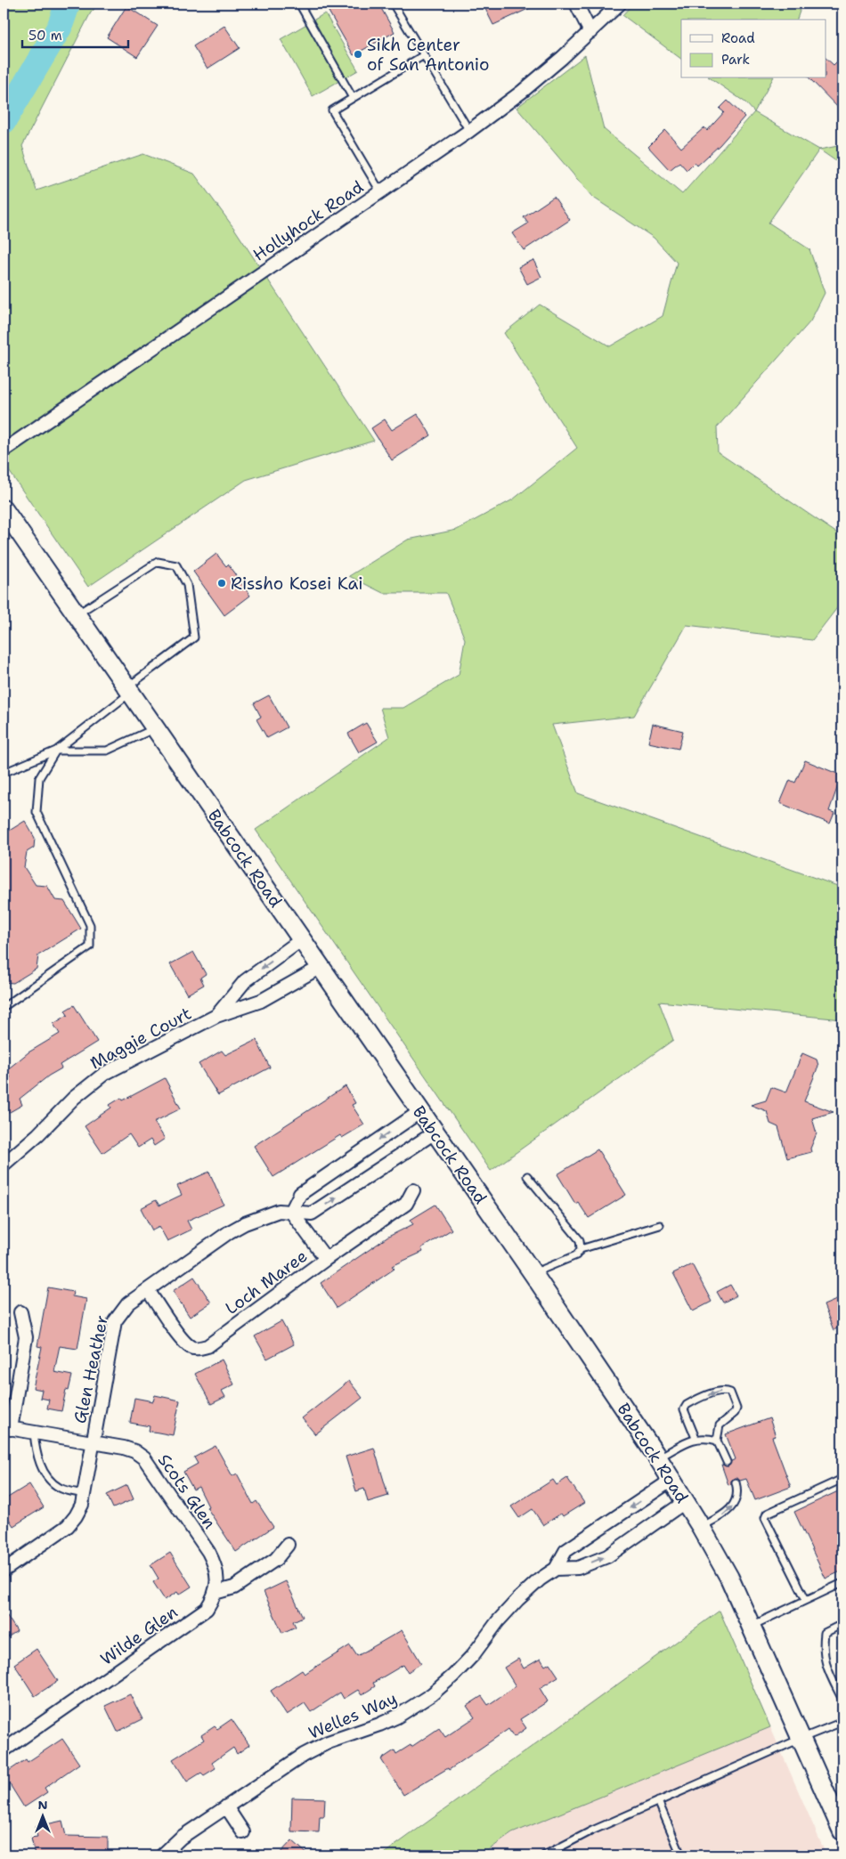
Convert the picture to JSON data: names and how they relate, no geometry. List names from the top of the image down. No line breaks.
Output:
{"streets":{"main road":["Babcock Road"],"street":["Hollyhock Road","Maggie Court","Loch Maree","Glen Heather","Scots Glen","Wilde Glen","Welles Way"]},"crossings":[["Babcock Road","Maggie Court"],["Babcock Road","Glen Heather"],["Babcock Road","Welles Way"],["Loch Maree","Glen Heather"],["Glen Heather","Scots Glen"],["Scots Glen","Wilde Glen"]],"places":["Sikh Center of San Antonio","Rissho Kosei Kai"],"legend":["Road","Park"],"scale_bar":"50 m","north":"top"}
